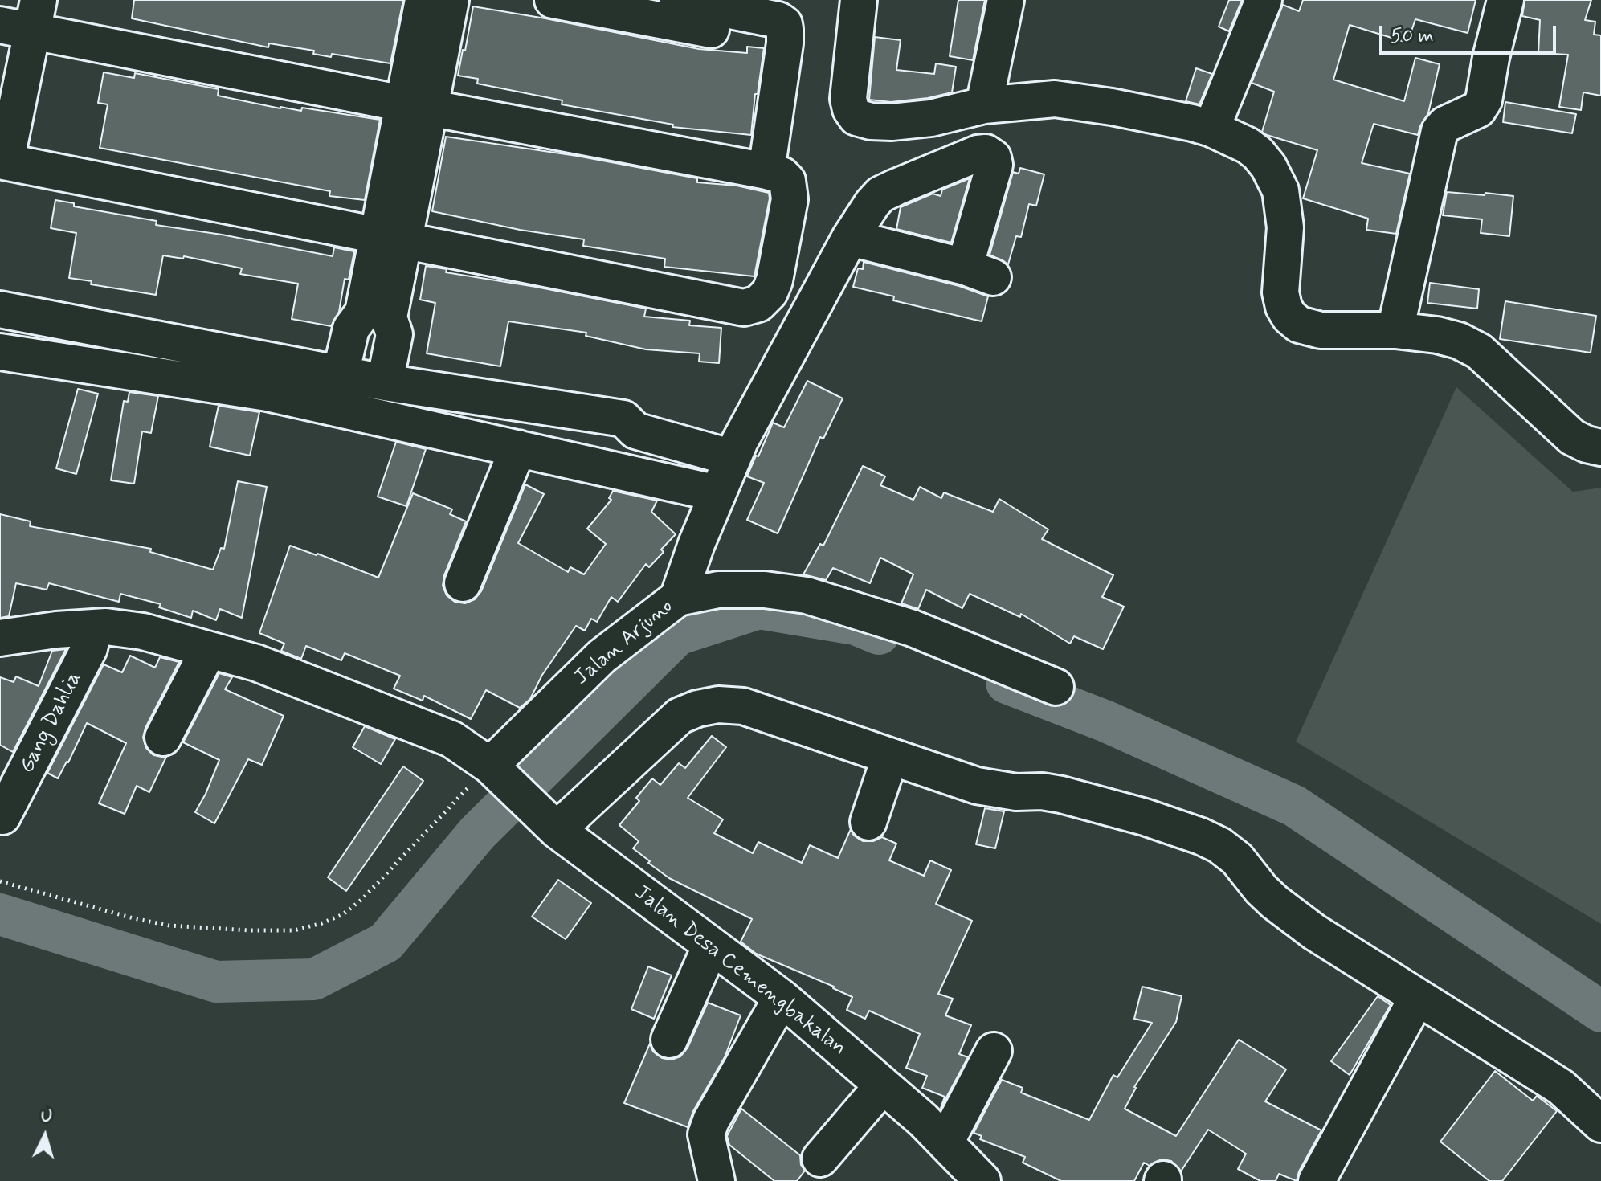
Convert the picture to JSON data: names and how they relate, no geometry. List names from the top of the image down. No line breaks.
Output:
{"streets":{"street":["Jalan Arjuno","Gang Dahlia","Jalan Desa Cemengbakalan"]},"crossings":[["Jalan Arjuno","Jalan Desa Cemengbakalan"],["Gang Dahlia","Jalan Desa Cemengbakalan"]],"scale_bar":"50 m","north":"top"}
